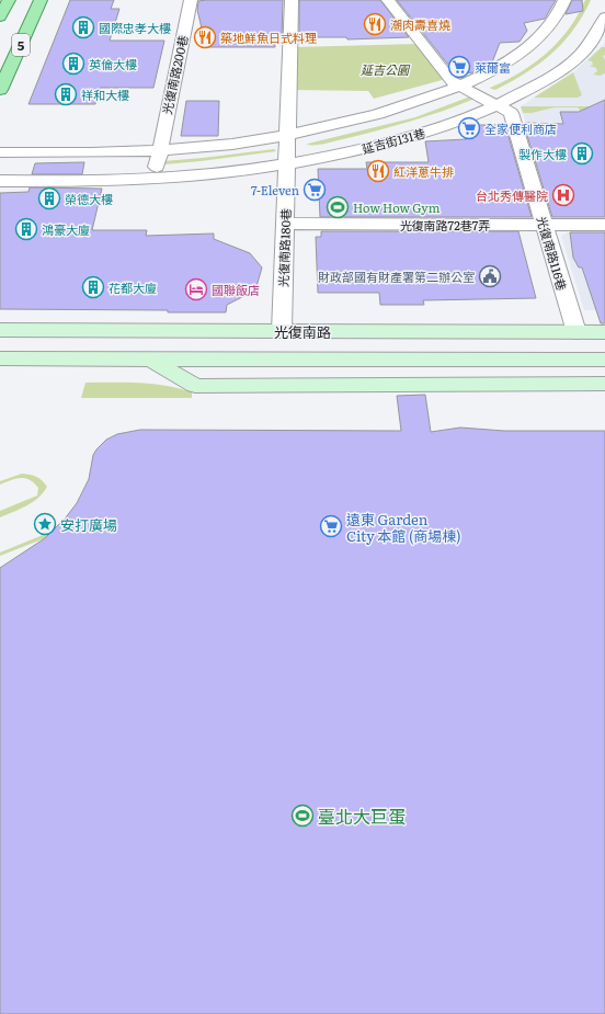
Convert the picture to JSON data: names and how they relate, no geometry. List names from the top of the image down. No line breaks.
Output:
{"streets":{"main road":["5","光復南路"],"street":["光復南路200巷","延吉街131巷","光復南路72巷7弄","光復南路180巷","光復南路116巷"]},"crossings":[["延吉街131巷","光復南路180巷"],["延吉街131巷","光復南路116巷"],["光復南路72巷7弄","光復南路180巷"],["光復南路72巷7弄","光復南路116巷"],["光復南路180巷","光復南路"],["光復南路116巷","光復南路"]],"parks":["延吉公園"],"places":{"restaurant":["潮肉壽喜燒","築地鮮魚日式料理","紅洋蔥牛排"],"building":["國際忠孝大樓","英倫大樓","祥和大樓","製作大樓","榮德大樓","鴻豪大廈","花都大廈"],"supermarket":["萊爾富","全家便利商店","7-Eleven","遠東 Garden City 本館 (商場棟)"],"hospital":["台北秀傳醫院"],"sports":["How How Gym","臺北大巨蛋"],"public building":["財政部國有財產署第二辦公室"],"hotel":["國聯飯店"],"place":["安打廣場"]}}
